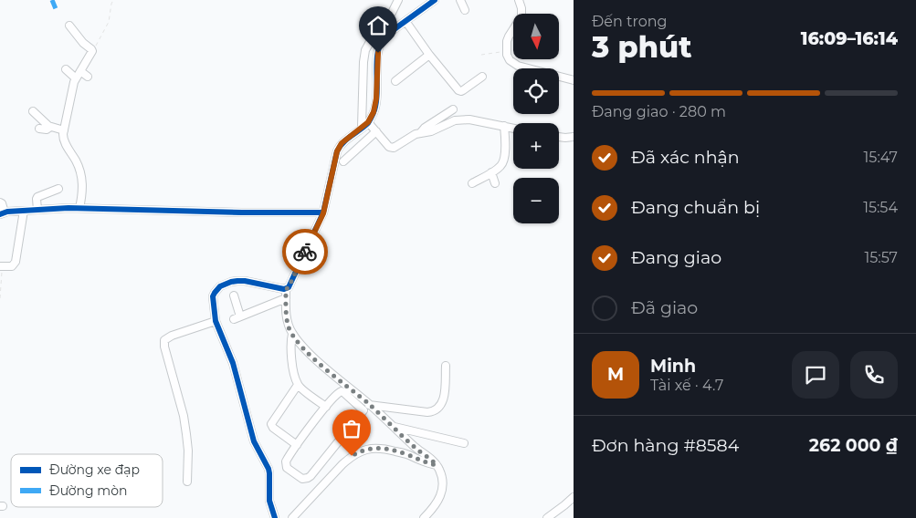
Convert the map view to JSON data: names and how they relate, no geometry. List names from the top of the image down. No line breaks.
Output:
{"legend":["Đường xe đạp","Đường mòn"],"north":"bottom","page":{"heading":["3 phút","Đến trong","16:09–16:14"],"panel":["Minh","Tài xế · 4.7","Đơn hàng #8584","262 000 ₫"],"map_buttons":["+","−"],"bar":"Đang giao · 280 m","list":[["Đã xác nhận","15:47"],["Đang chuẩn bị","15:54"],["Đang giao","15:57"],"Đã giao"],"round":"M"}}
